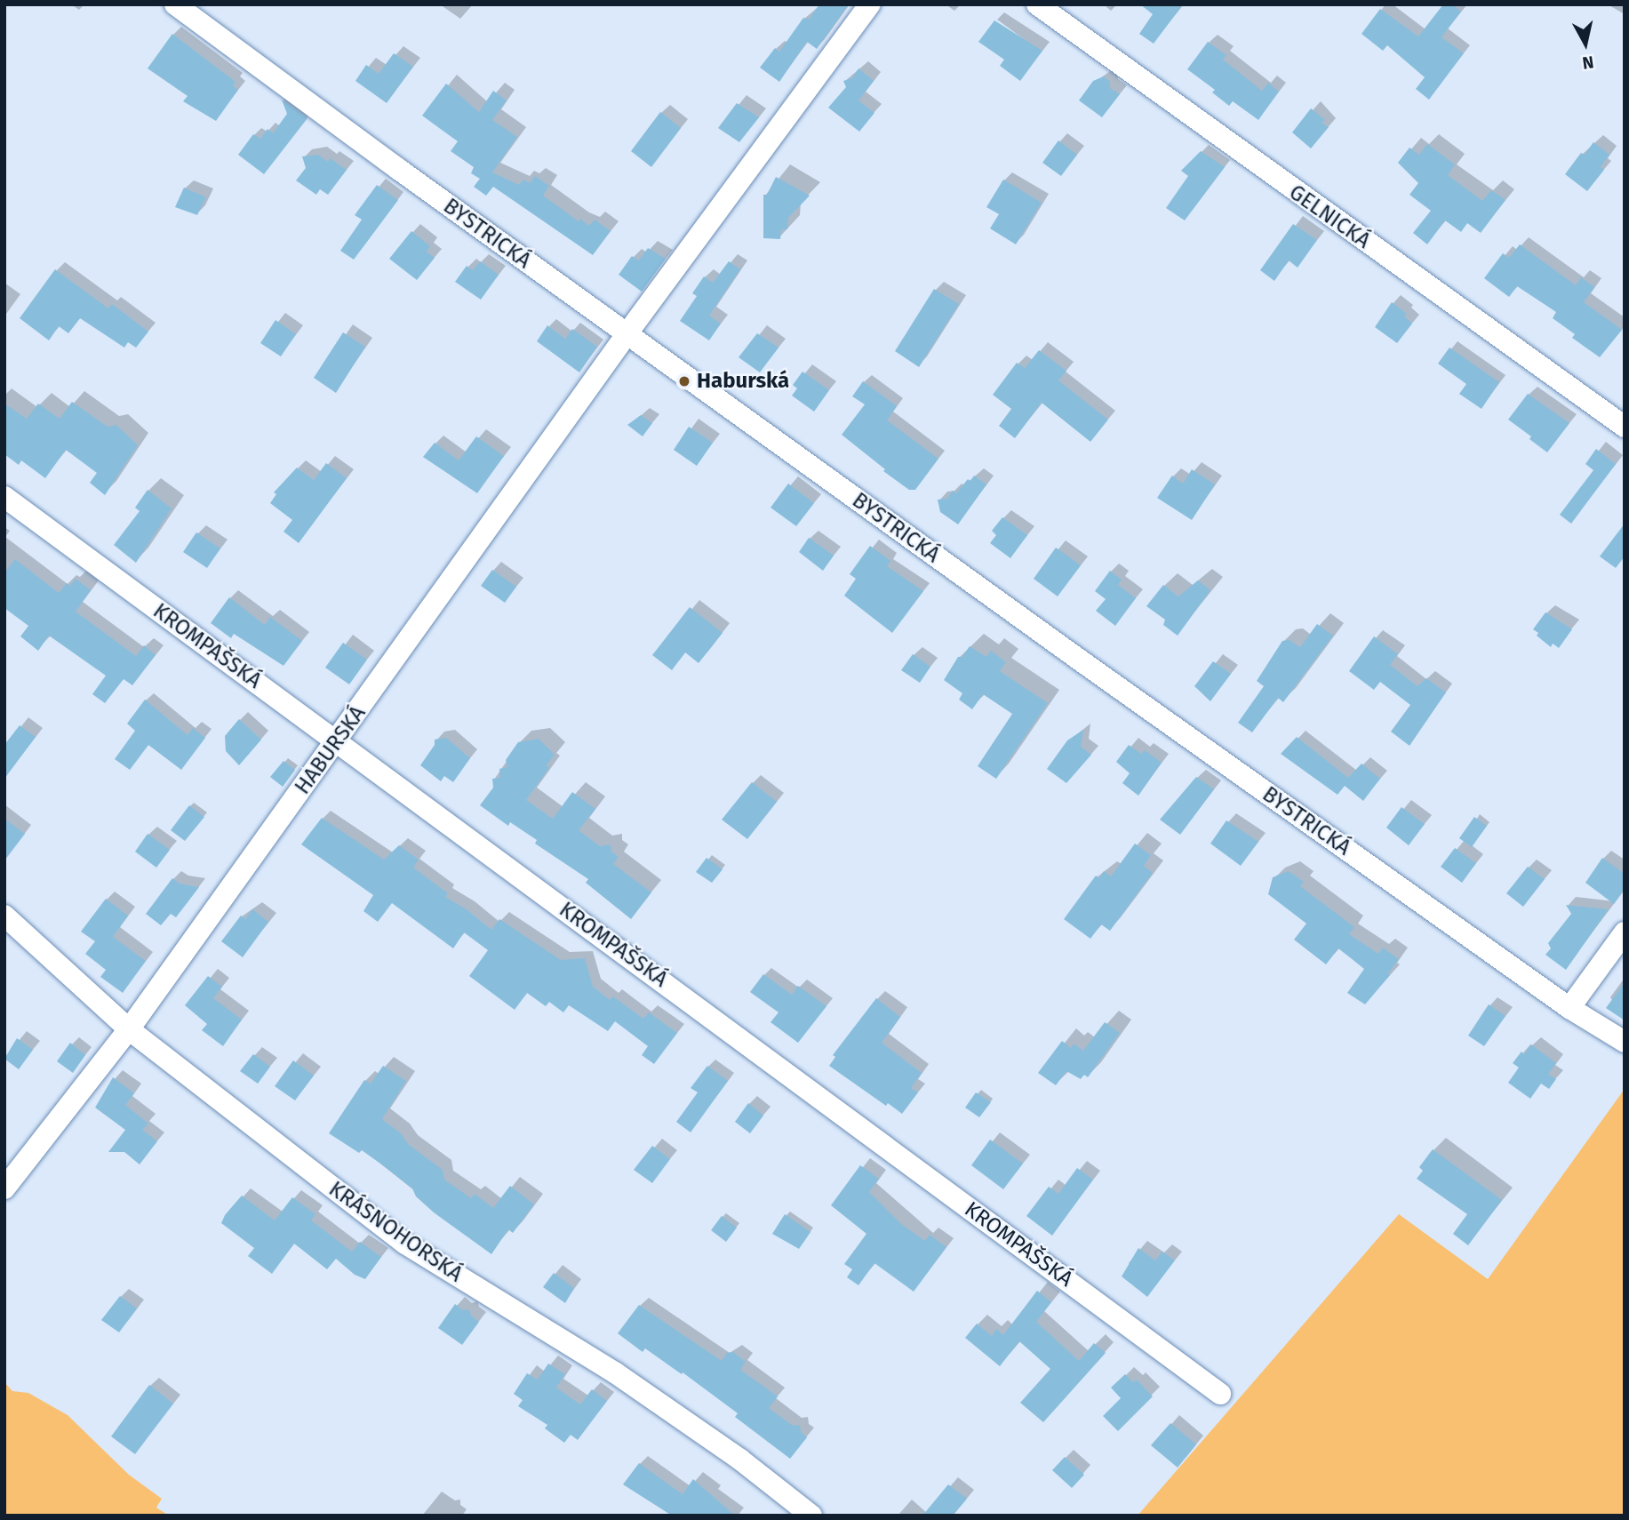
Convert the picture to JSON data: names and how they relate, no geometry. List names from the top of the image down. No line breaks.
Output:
{"streets":{"street":["GELNICKÁ","BYSTRICKÁ","KROMPAŠSKÁ","HABURSKÁ","KRÁSNOHORSKÁ"]},"crossings":[["BYSTRICKÁ","HABURSKÁ"],["KROMPAŠSKÁ","HABURSKÁ"],["HABURSKÁ","KRÁSNOHORSKÁ"]],"places":["Haburská"],"north":"bottom"}
